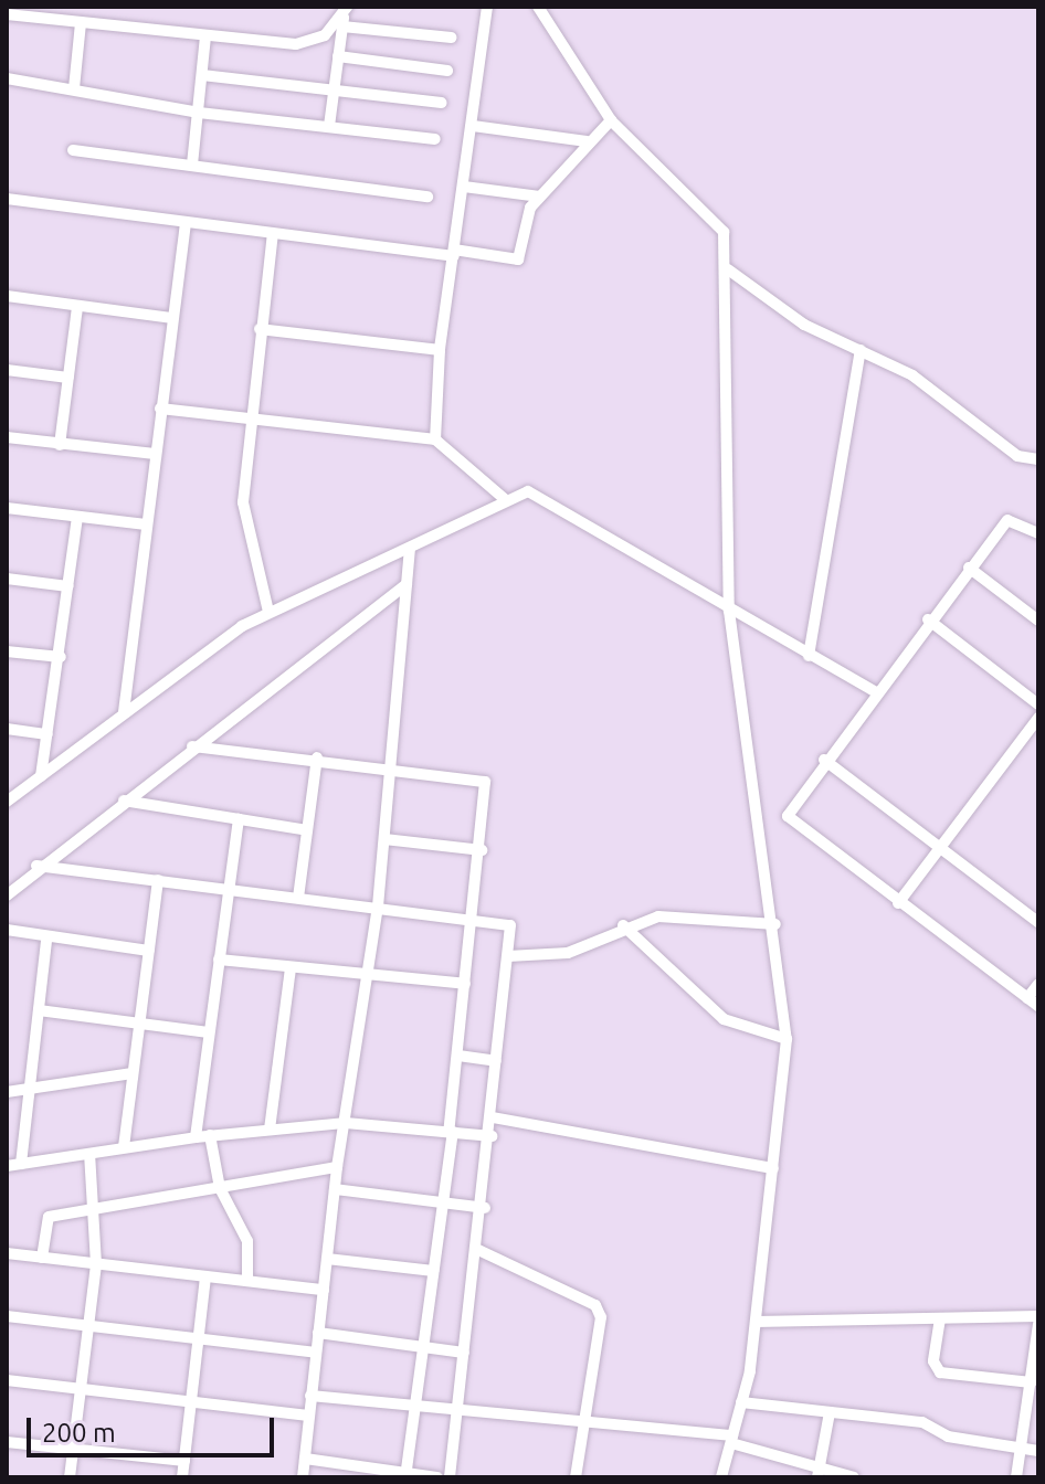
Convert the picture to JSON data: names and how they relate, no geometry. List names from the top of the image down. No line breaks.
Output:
{"scale_bar":"200 m"}
